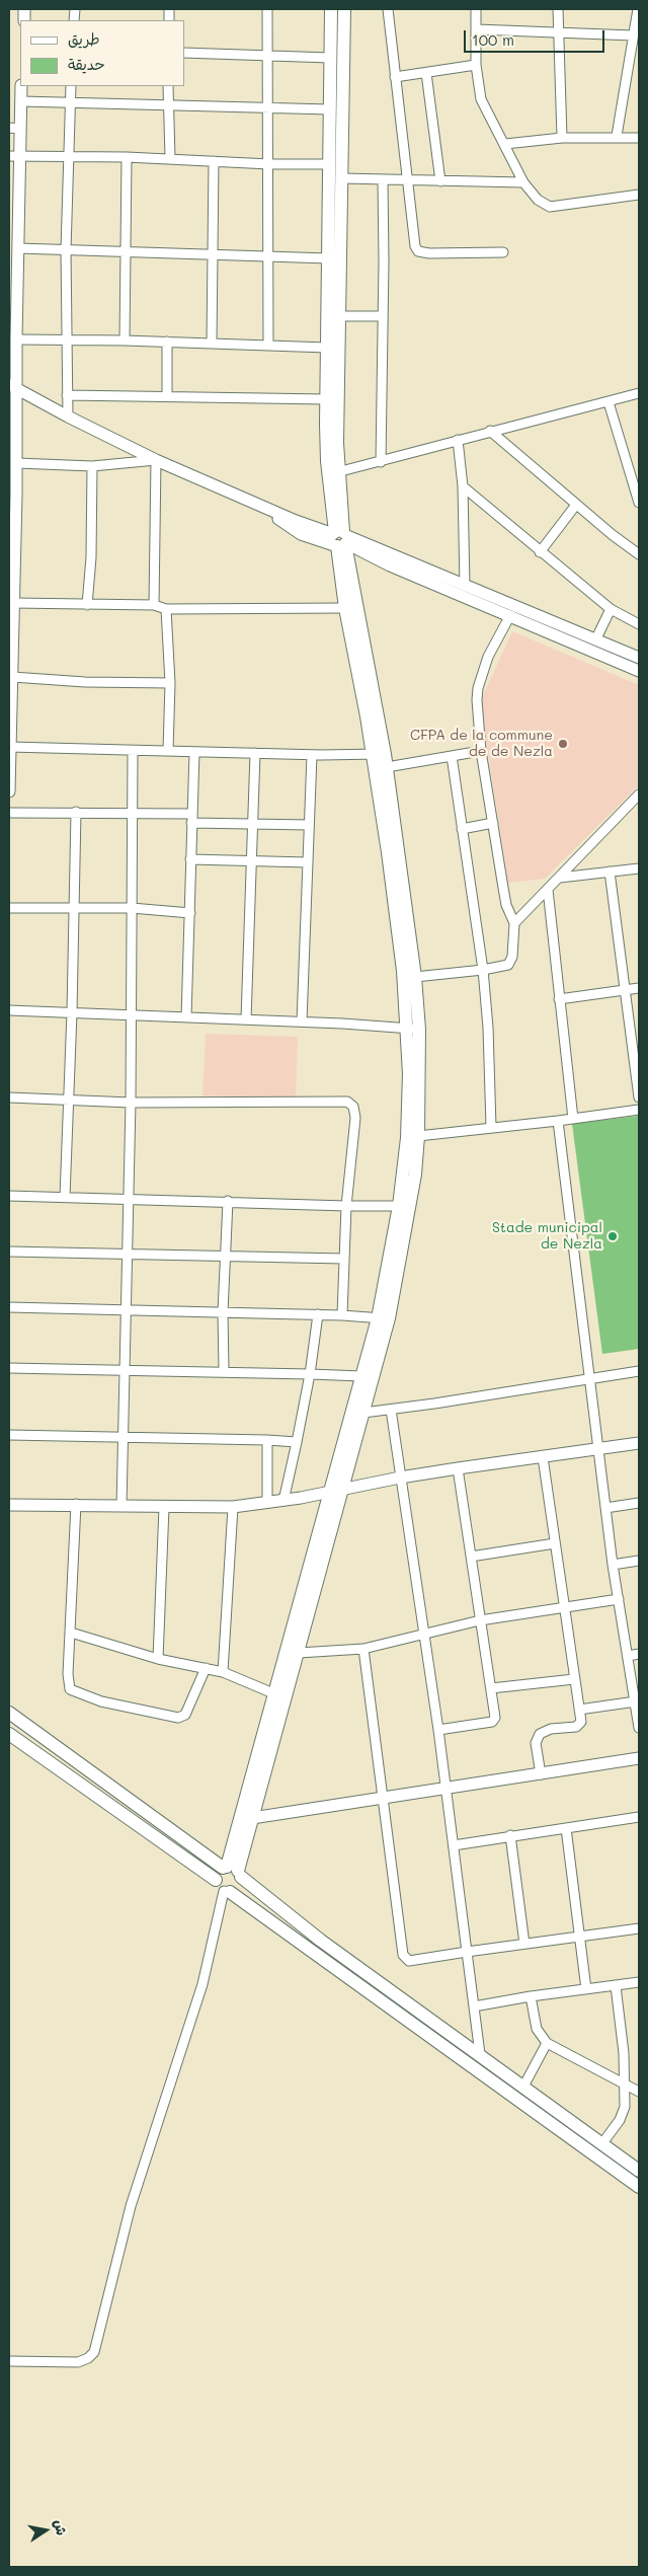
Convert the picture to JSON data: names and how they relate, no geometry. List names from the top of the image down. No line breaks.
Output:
{"places":["CFPA de la commune de de Nezla","Stade municipal de Nezla"],"legend":["طريق","حديقة"],"scale_bar":"100 m","north":"right"}
